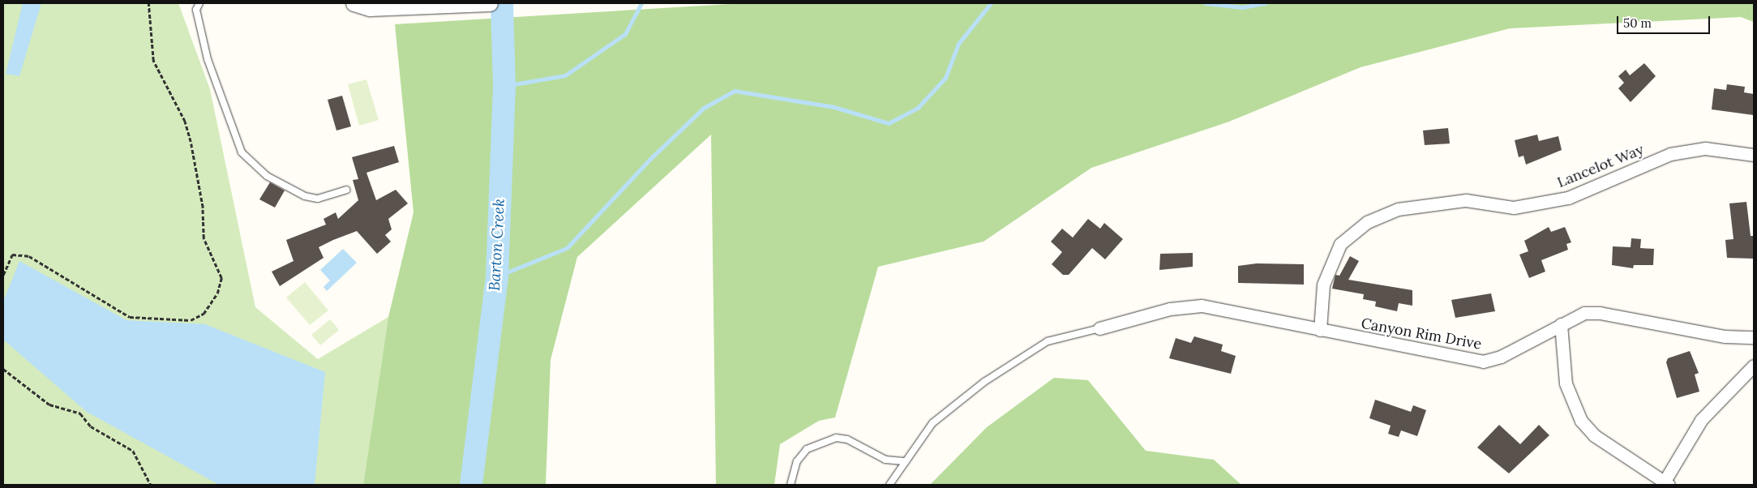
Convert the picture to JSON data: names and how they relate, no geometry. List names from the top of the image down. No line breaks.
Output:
{"streets":{"street":["Lancelot Way","Canyon Rim Drive"]},"crossings":[["Lancelot Way","Canyon Rim Drive"]],"water":["Barton Creek"],"scale_bar":"50 m"}
